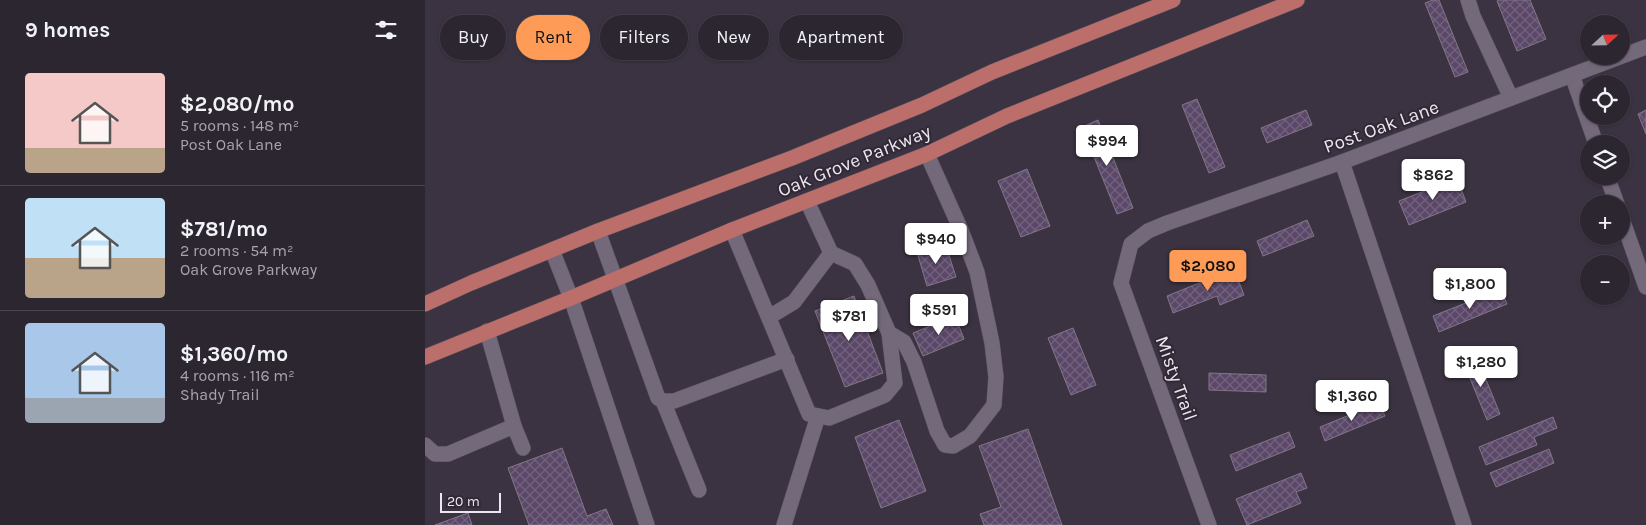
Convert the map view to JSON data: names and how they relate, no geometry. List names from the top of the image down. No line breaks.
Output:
{"streets":{"main road":["Oak Grove Parkway"],"street":["Post Oak Lane","Misty Trail"]},"crossings":[["Post Oak Lane","Misty Trail"]],"scale_bar":"20 m","north":"right","page":{"heading":"9 homes","map_buttons":["+","−"],"chip":["Buy","Rent","Filters","New","Apartment"],"list":[{"name":"$2,080/mo","note":"5 rooms · 148 m² · Post Oak Lane"},{"name":"$781/mo","note":"2 rooms · 54 m² · Oak Grove Parkway"},{"name":"$1,360/mo","note":"4 rooms · 116 m² · Shady Trail"}],"price":["$994","$862","$940","$2,080","$1,800","$591","$781","$1,280","$1,360"],"scale":"20 m"}}
